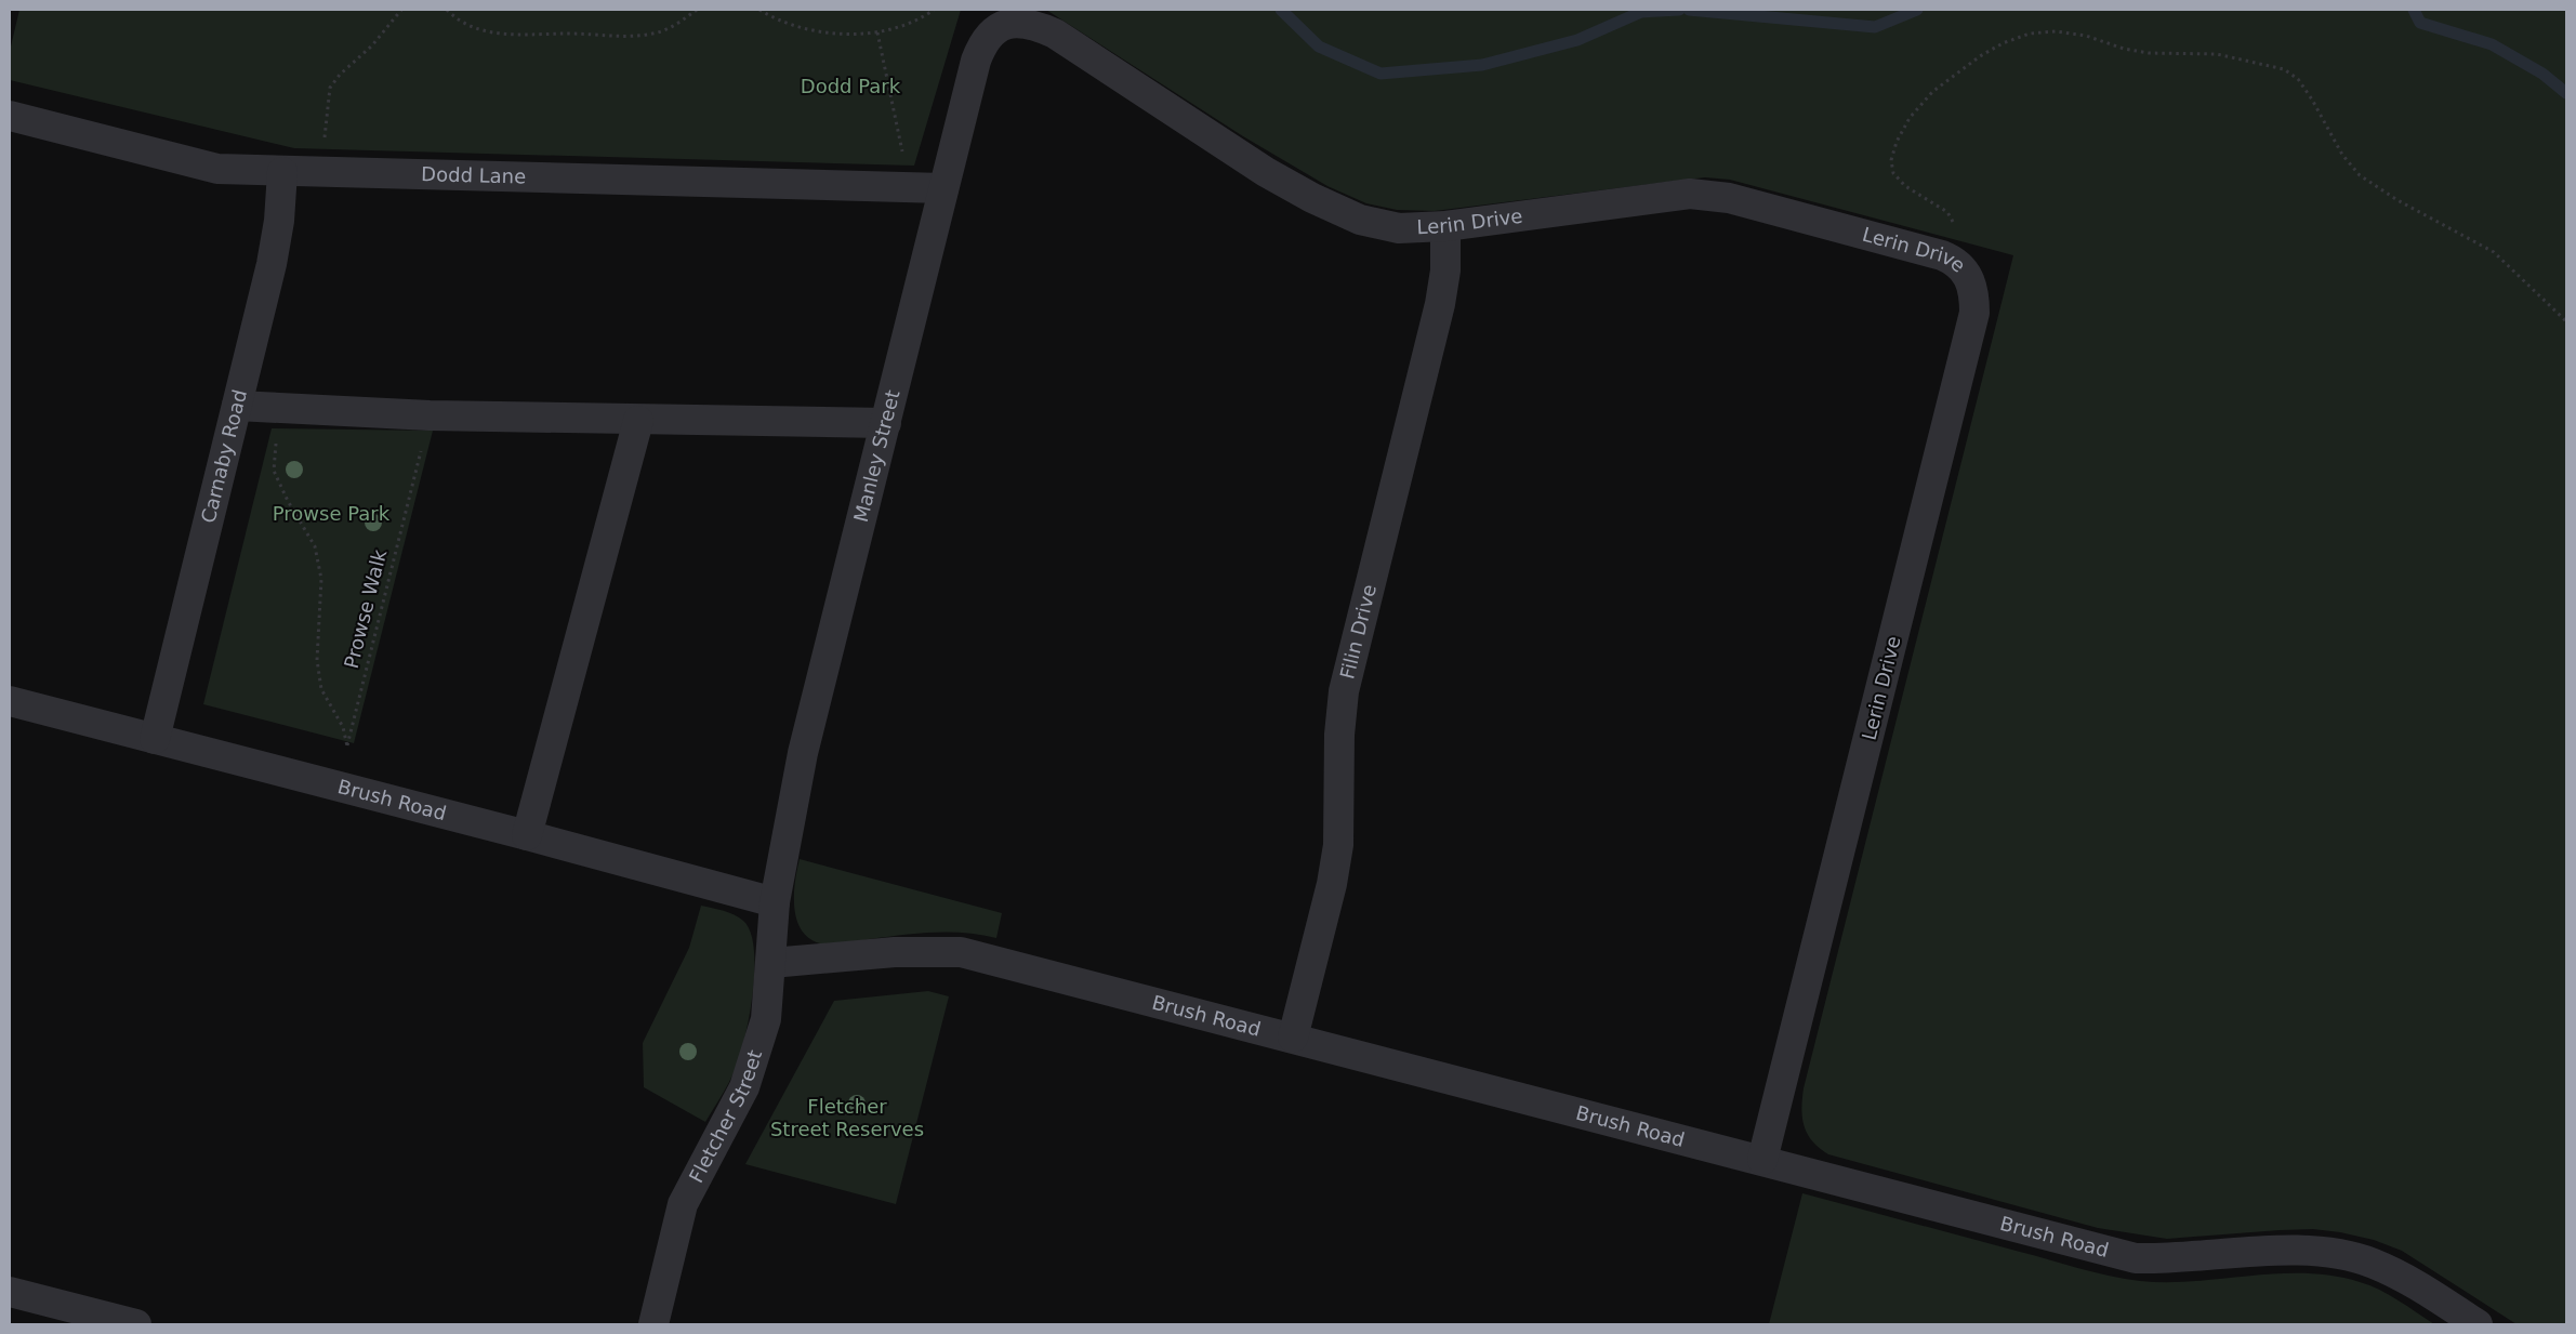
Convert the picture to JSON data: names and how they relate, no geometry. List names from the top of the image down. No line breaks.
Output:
{"streets":{"street":["Dodd Lane","Lerin Drive","Carnaby Road","Manley Street","Filin Drive","Brush Road","Fletcher Street"],"path":["Prowse Walk"]},"crossings":[["Dodd Lane","Carnaby Road"],["Dodd Lane","Manley Street"],["Lerin Drive","Manley Street"],["Lerin Drive","Filin Drive"],["Lerin Drive","Brush Road"],["Carnaby Road","Brush Road"],["Manley Street","Brush Road"],["Manley Street","Fletcher Street"],["Filin Drive","Brush Road"],["Brush Road","Fletcher Street"]],"parks":["Dodd Park","Prowse Park","Fletcher Street Reserves"]}
